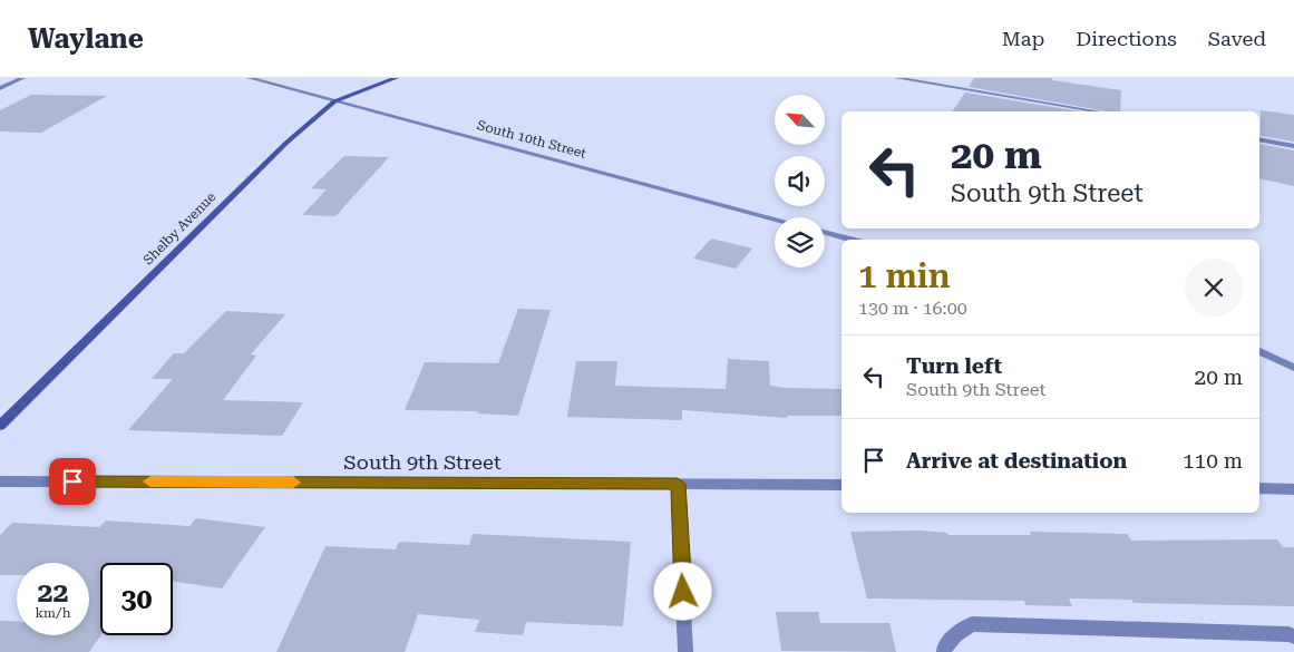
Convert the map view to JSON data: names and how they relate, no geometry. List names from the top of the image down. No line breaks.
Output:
{"streets":{"street":["South 10th Street","Shelby Avenue","South 9th Street"]},"crossings":[["South 10th Street","Shelby Avenue"]],"north":"top left","page":{"header":"Waylane","nav":["Map","Directions","Saved"],"turn":["20 m","South 9th Street"],"heading":["1 min","130 m · 16:00"],"list":[{"name":"Turn left","note":"South 9th Street","value":"20 m"},{"name":"Arrive at destination","value":"110 m"}],"speed":"22 km/h","limit":"30"}}
